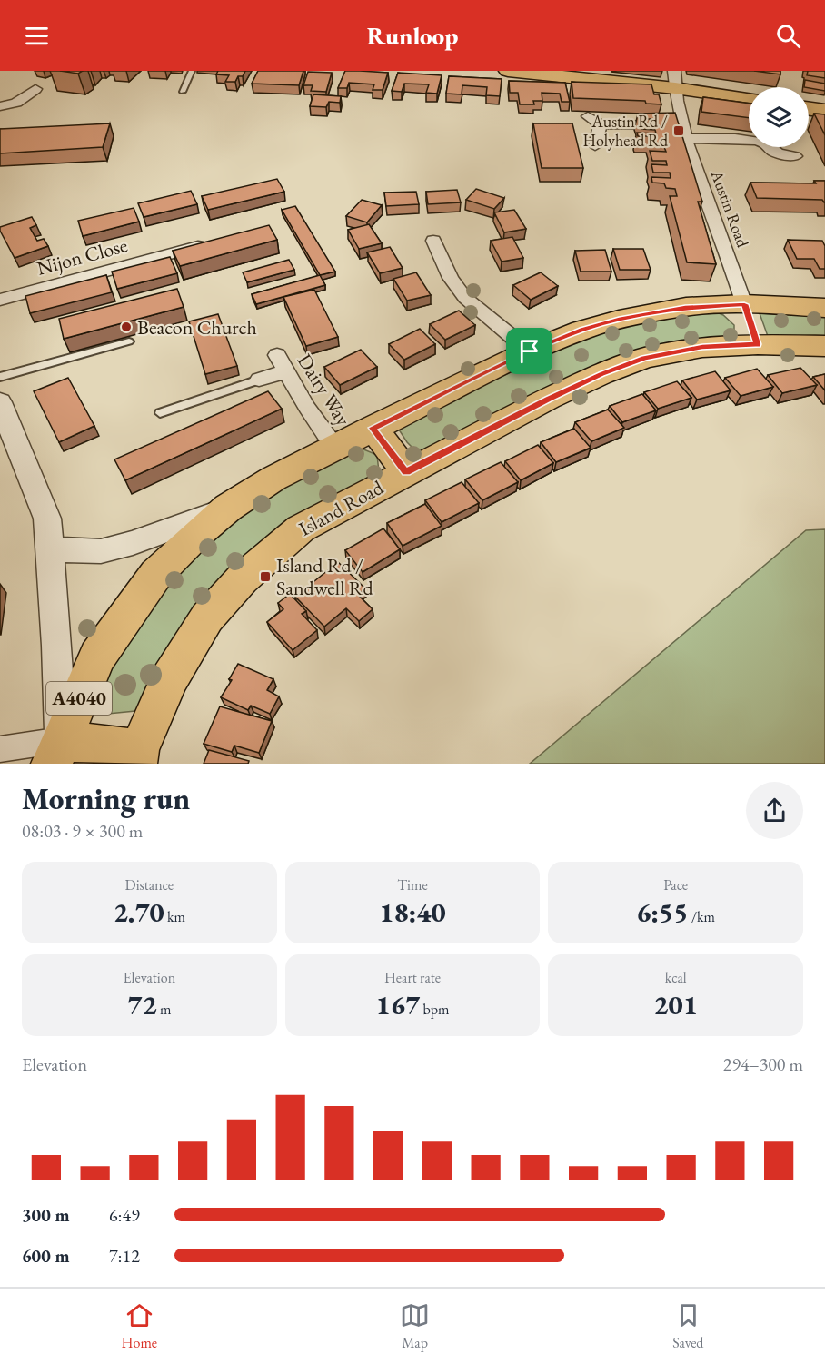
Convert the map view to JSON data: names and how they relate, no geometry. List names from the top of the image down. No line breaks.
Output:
{"streets":{"main road":["Island Road","A4040"],"street":["Austin Road","Nijon Close","Dairy Way"]},"crossings":[["Austin Road","A4040"],["Dairy Way","A4040"]],"places":{"transit":["Austin Rd / Holyhead Rd","Island Rd / Sandwell Rd"],"other":["Beacon Church"]},"page":{"header":"Runloop","heading":["Morning run","08:03 · 9 × 300 m"],"stats":[["Distance","2.70 km"],["Time","18:40"],["Pace","6:55 /km"],["Elevation","72 m"],["Heart rate","167 bpm"],["kcal","201"]],"chart":["Elevation","294–300 m"],"list":[{"name":"300 m","note":"6:49"},{"name":"600 m","note":"7:12"}],"tabs":["Home","Map","Saved"]}}
